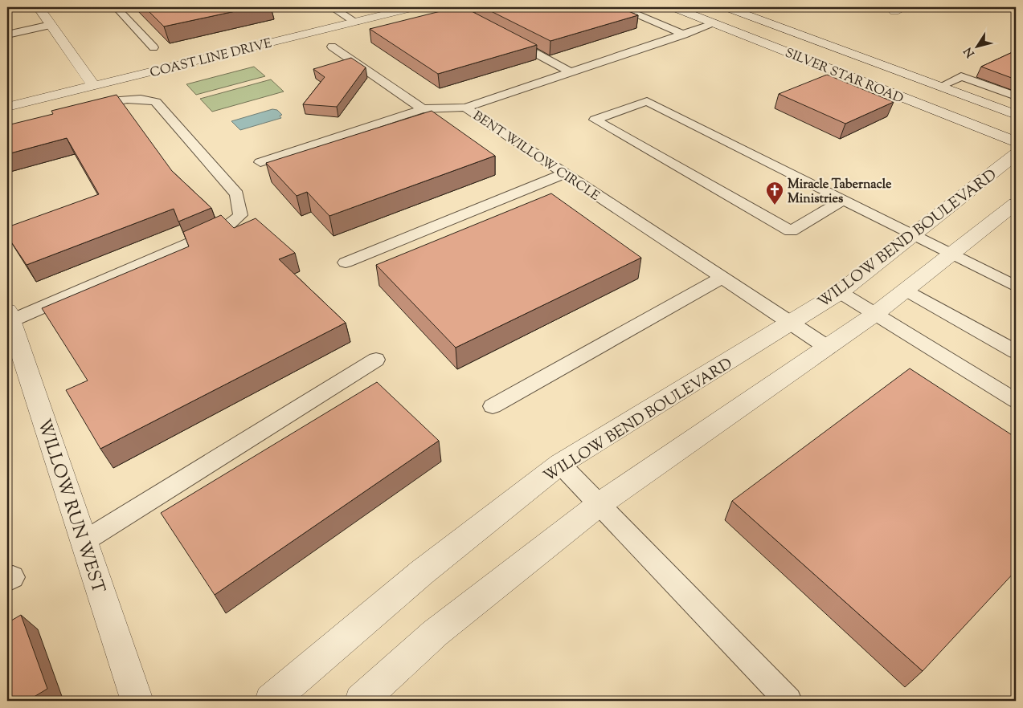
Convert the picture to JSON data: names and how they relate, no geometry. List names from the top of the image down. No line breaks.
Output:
{"streets":{"street":["COAST LINE DRIVE","SILVER STAR ROAD","WILLOW BEND BOULEVARD","WILLOW RUN WEST"],"lane":["BENT WILLOW CIRCLE"]},"crossings":[["SILVER STAR ROAD","BENT WILLOW CIRCLE"],["BENT WILLOW CIRCLE","WILLOW BEND BOULEVARD"]],"places":{"church":["Miracle Tabernacle Ministries"]},"north":"bottom left"}
